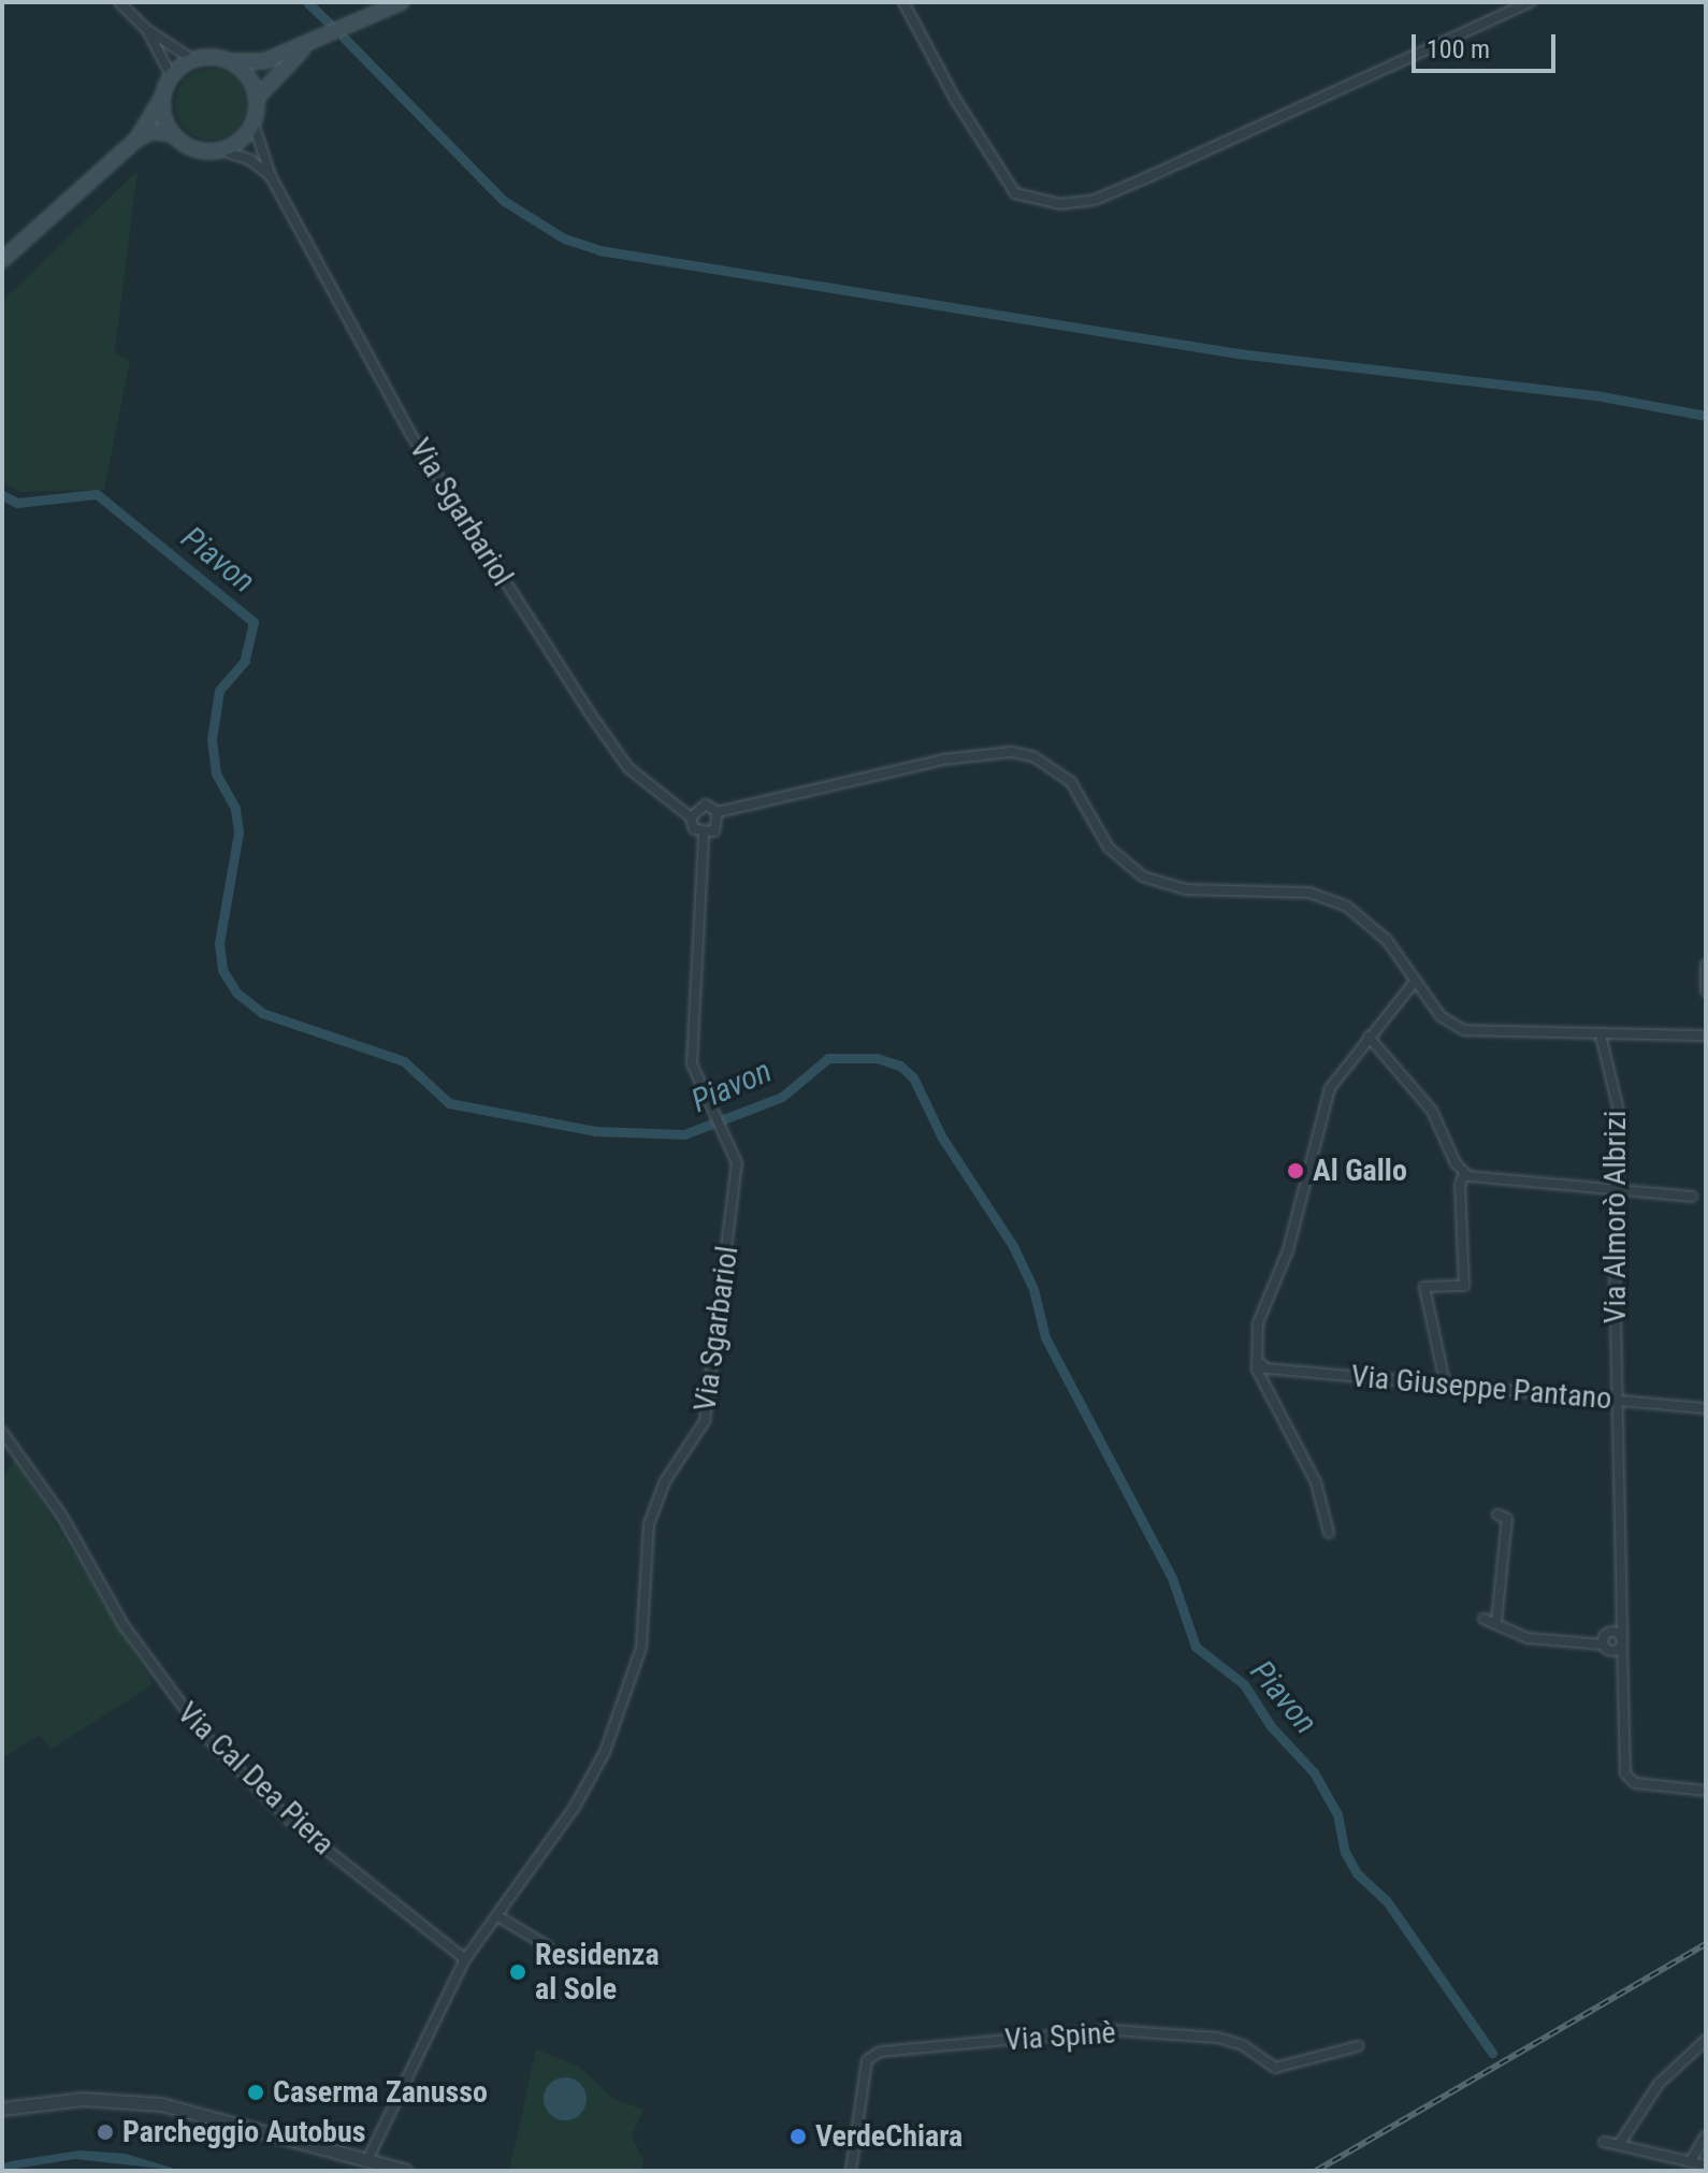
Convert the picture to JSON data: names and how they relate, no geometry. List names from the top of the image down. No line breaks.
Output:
{"streets":{"street":["Via Sgarbariol","Via Almorò Albrizi","Via Giuseppe Pantano","Via Cal Dea Piera","Via Spinè"]},"crossings":[["Via Sgarbariol","Via Cal Dea Piera"],["Via Almorò Albrizi","Via Giuseppe Pantano"]],"water":["Piavon"],"places":["Al Gallo","Residenza al Sole","Caserma Zanusso","Parcheggio Autobus","VerdeChiara"],"scale_bar":"100 m"}
